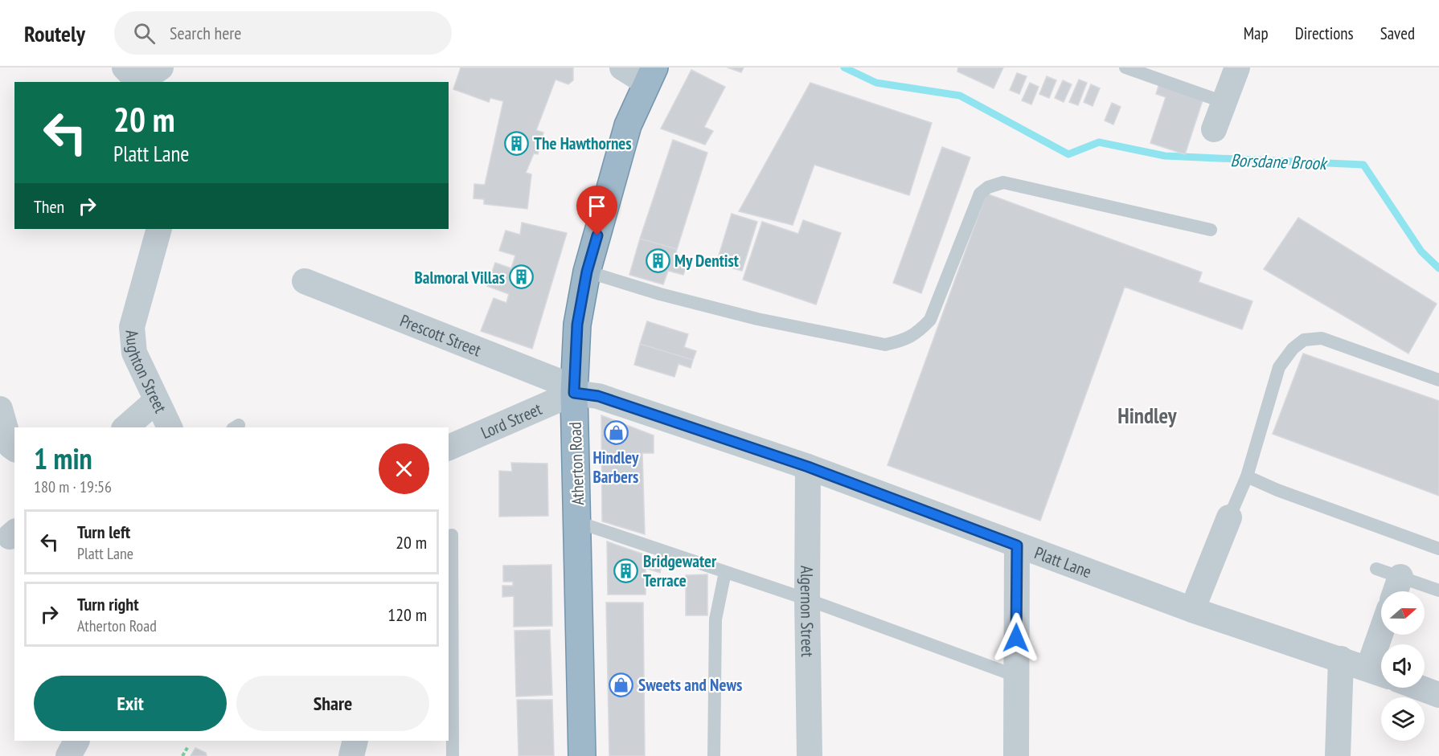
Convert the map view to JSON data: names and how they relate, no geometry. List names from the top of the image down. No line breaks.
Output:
{"streets":{"highway":["Atherton Road"],"street":["Prescott Street","Aughton Street","Lord Street","Platt Lane","Algernon Street"]},"crossings":[["Prescott Street","Lord Street"],["Prescott Street","Atherton Road"],["Prescott Street","Platt Lane"],["Lord Street","Atherton Road"],["Lord Street","Platt Lane"],["Atherton Road","Platt Lane"],["Platt Lane","Algernon Street"]],"districts":["Hindley"],"water":["Borsdane Brook"],"places":{"building":["The Hawthornes","My Dentist","Balmoral Villas","Bridgewater Terrace"],"shop":["Hindley Barbers","Sweets and News"]},"north":"right","page":{"header":"Routely","search":"Search here","nav":["Map","Directions","Saved"],"turn":["20 m","Platt Lane"],"then":"Then","heading":["1 min","180 m · 19:56"],"list":[{"name":"Turn left","note":"Platt Lane","value":"20 m"},{"name":"Turn right","note":"Atherton Road","value":"120 m"}],"buttons":["Exit","Share"]}}
